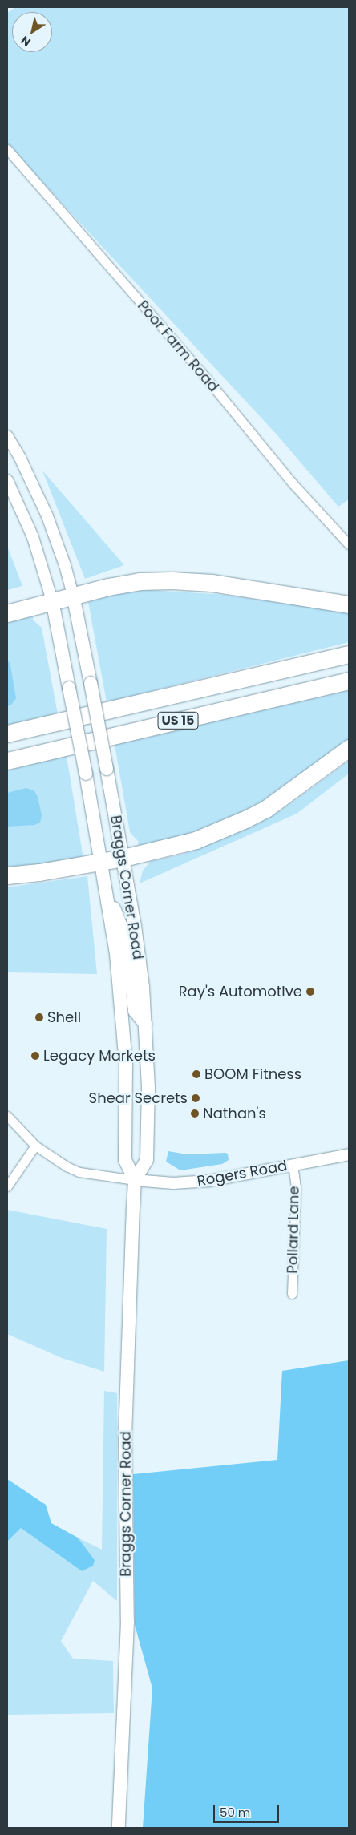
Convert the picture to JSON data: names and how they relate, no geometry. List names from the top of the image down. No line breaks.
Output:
{"streets":{"highway":["US 15"],"main road":["Braggs Corner Road"],"street":["Poor Farm Road","Rogers Road","Pollard Lane"]},"crossings":[["Braggs Corner Road","Rogers Road"],["Rogers Road","Pollard Lane"]],"places":["Ray's Automotive","Shell","Legacy Markets","BOOM Fitness","Shear Secrets","Nathan's"],"scale_bar":"50 m","north":"bottom left"}
